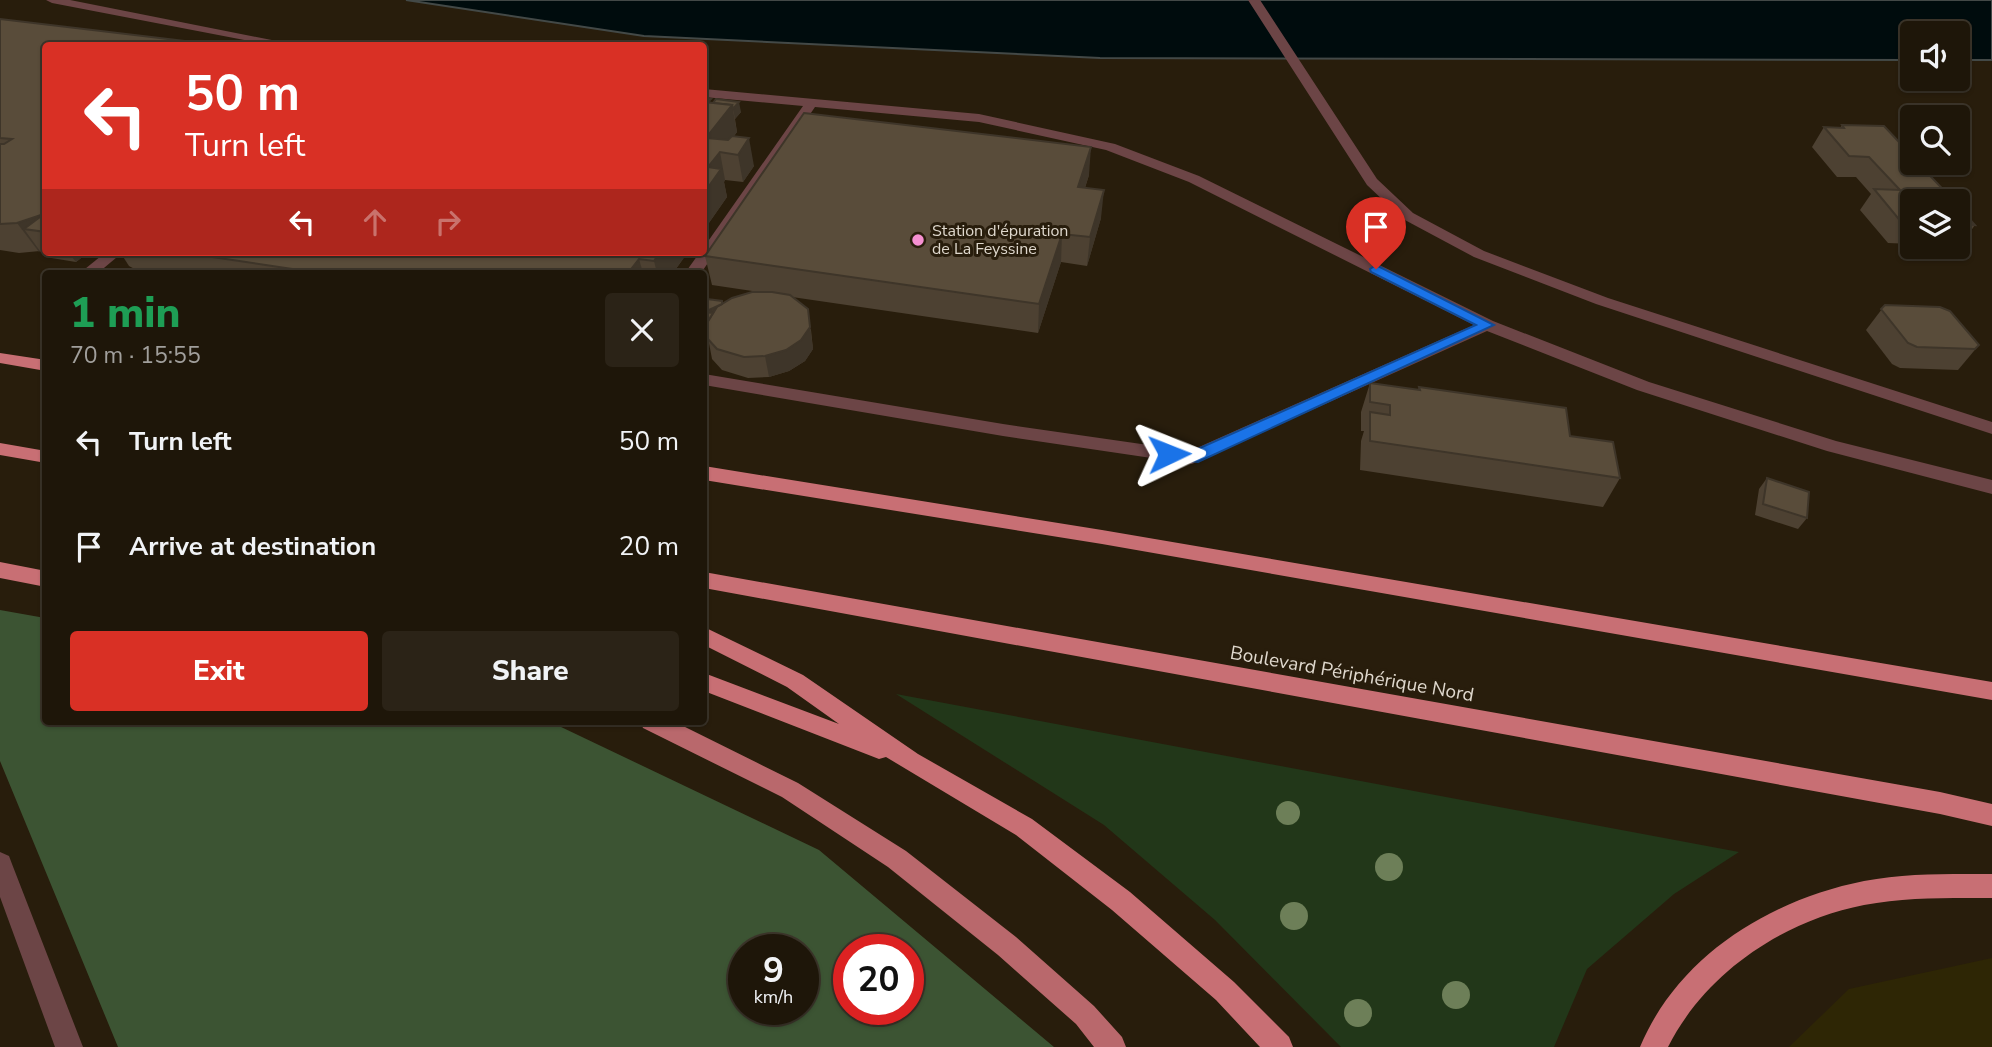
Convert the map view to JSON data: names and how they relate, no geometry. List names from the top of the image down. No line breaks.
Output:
{"streets":{"highway":["Boulevard Périphérique Nord"]},"places":["Station d'épuration de La Feyssine"],"page":{"turn":["50 m","Turn left"],"heading":["1 min","70 m · 15:55"],"list":[{"name":"Turn left","value":"50 m"},{"name":"Arrive at destination","value":"20 m"}],"buttons":["Exit","Share"],"speed":"9 km/h","limit":"20"}}
